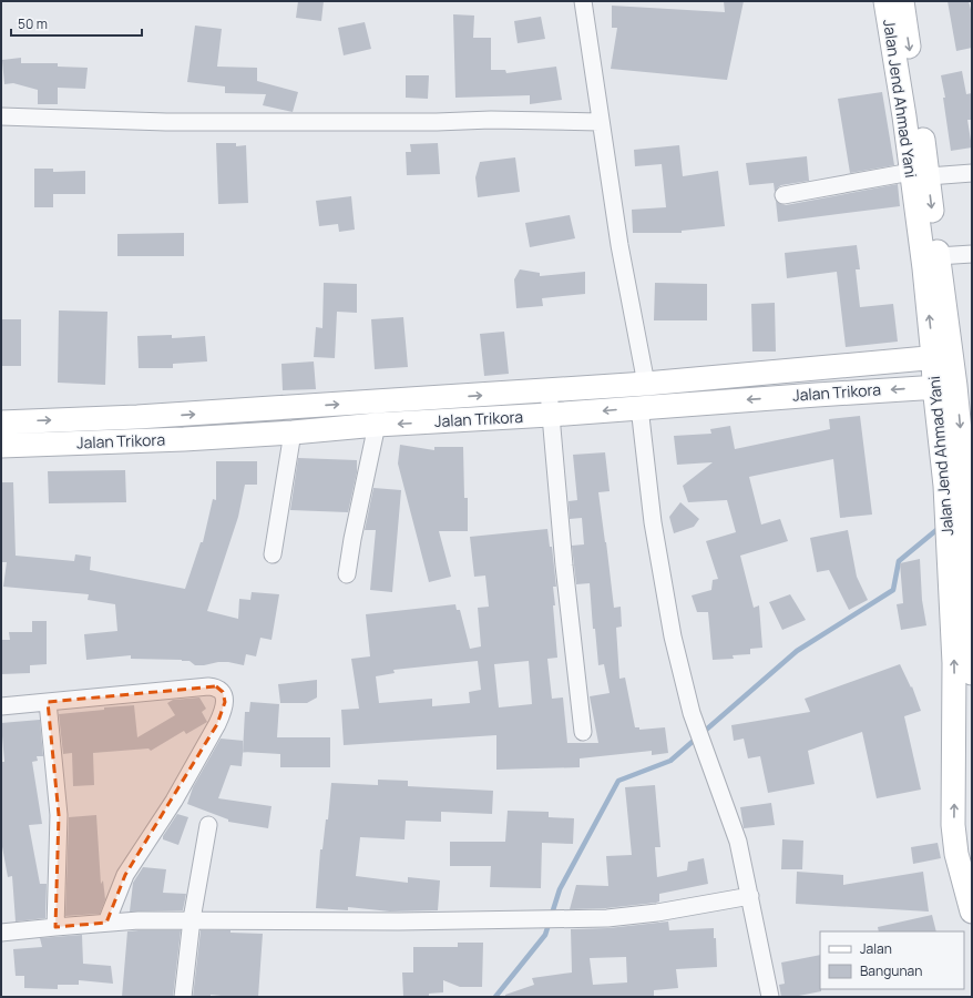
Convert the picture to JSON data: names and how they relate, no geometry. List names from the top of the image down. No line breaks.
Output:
{"streets":{"main road":["Jalan Jend Ahmad Yani","Jalan Trikora"]},"crossings":[["Jalan Jend Ahmad Yani","Jalan Trikora"]],"legend":["Jalan","Bangunan"],"scale_bar":"50 m"}
